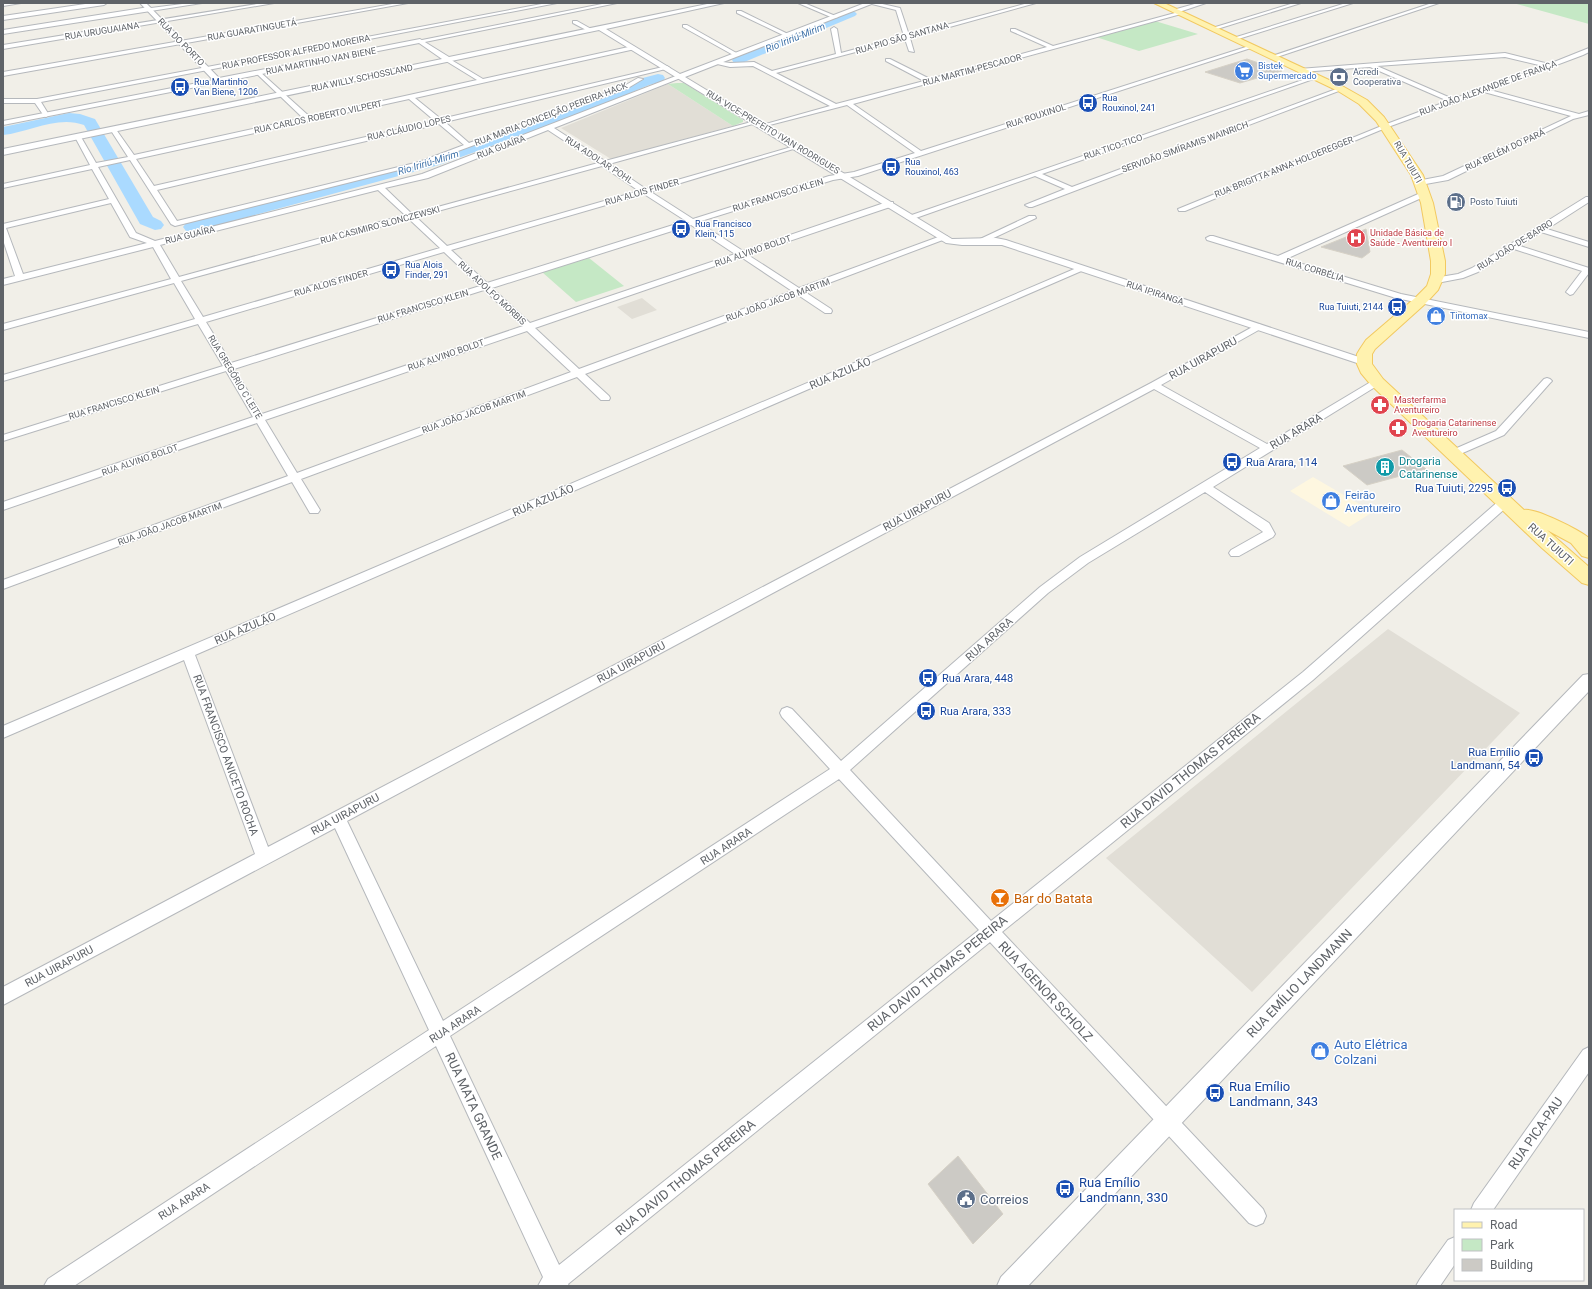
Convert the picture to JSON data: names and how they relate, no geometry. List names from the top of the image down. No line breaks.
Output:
{"streets":{"main road":["RUA TUIUTI"],"street":["RUA GUARATINGUETÁ","RUA URUGUAIANA","RUA PIO SÃO SANTANA","RUA DO PORTO","RUA PROFESSOR ALFREDO MOREIRA","RUA MARTINHO VAN BIENE","RUA MARTIM-PESCADOR","RUA WILLY SCHOSSLAND","RUA JOÃO ALEXANDRE DE FRANÇA","RUA MARIA CONCEIÇÃO PEREIRA HACK","RUA ROUXINOL","RUA CARLOS ROBERTO VILPERT","RUA CLÁUDIO LOPES","RUA VICE-PREFEITO IVAN RODRIGUES","RUA GUAÍRA","RUA TICO-TICO","SERVIDÃO SIMÍRAMIS WAINRICH","RUA BELÉM DO PARÁ","RUA ADOLAR POHL","RUA BRIGITTA ANNA HOLDEREGGER","RUA ALOIS FINDER","RUA FRANCISCO KLEIN","RUA CASIMIRO SLONCZEWSKI","RUA JOÃO-DE-BARRO","RUA ALVINO BOLDT","RUA CORBÉLIA","RUA ADOLFO MORBIS","RUA IPIRANGA","RUA JOÃO JACOB MARTIM","RUA UIRAPURU","RUA AZULÃO","RUA GREGÓRIO C LEITE","RUA ARARA","RUA FRANCISCO ANICETO ROCHA","RUA DAVID THOMAS PEREIRA","RUA EMÍLIO LANDMANN","RUA AGENOR SCHOLZ","RUA MATA GRANDE","RUA PICA-PAU"]},"crossings":[["RUA GUARATINGUETÁ","RUA DO PORTO"],["RUA URUGUAIANA","RUA DO PORTO"],["RUA DO PORTO","RUA PROFESSOR ALFREDO MOREIRA"],["RUA DO PORTO","RUA MARTINHO VAN BIENE"],["RUA MARTIM-PESCADOR","RUA VICE-PREFEITO IVAN RODRIGUES"],["RUA MARTIM-PESCADOR","RUA TUIUTI"],["RUA MARTIM-PESCADOR","RUA CASIMIRO SLONCZEWSKI"],["RUA WILLY SCHOSSLAND","RUA VICE-PREFEITO IVAN RODRIGUES"],["RUA JOÃO ALEXANDRE DE FRANÇA","RUA TUIUTI"],["RUA JOÃO ALEXANDRE DE FRANÇA","RUA BRIGITTA ANNA HOLDEREGGER"],["RUA MARIA CONCEIÇÃO PEREIRA HACK","RUA CLÁUDIO LOPES"],["RUA MARIA CONCEIÇÃO PEREIRA HACK","RUA VICE-PREFEITO IVAN RODRIGUES"],["RUA ROUXINOL","RUA VICE-PREFEITO IVAN RODRIGUES"],["RUA ROUXINOL","RUA TUIUTI"],["RUA ROUXINOL","RUA FRANCISCO KLEIN"],["RUA CARLOS ROBERTO VILPERT","RUA VICE-PREFEITO IVAN RODRIGUES"],["RUA CLÁUDIO LOPES","RUA VICE-PREFEITO IVAN RODRIGUES"],["RUA VICE-PREFEITO IVAN RODRIGUES","RUA GUAÍRA"],["RUA VICE-PREFEITO IVAN RODRIGUES","RUA TICO-TICO"],["RUA VICE-PREFEITO IVAN RODRIGUES","RUA ALOIS FINDER"],["RUA VICE-PREFEITO IVAN RODRIGUES","RUA FRANCISCO KLEIN"],["RUA VICE-PREFEITO IVAN RODRIGUES","RUA CASIMIRO SLONCZEWSKI"],["RUA VICE-PREFEITO IVAN RODRIGUES","RUA ALVINO BOLDT"],["RUA VICE-PREFEITO IVAN RODRIGUES","RUA IPIRANGA"],["RUA VICE-PREFEITO IVAN RODRIGUES","RUA JOÃO JACOB MARTIM"],["RUA GUAÍRA","RUA ADOLAR POHL"],["RUA GUAÍRA","RUA ADOLFO MORBIS"],["RUA GUAÍRA","RUA GREGÓRIO C LEITE"],["RUA TICO-TICO","RUA TUIUTI"],["SERVIDÃO SIMÍRAMIS WAINRICH","RUA TUIUTI"],["RUA BELÉM DO PARÁ","RUA TUIUTI"],["RUA BELÉM DO PARÁ","RUA CORBÉLIA"],["RUA ADOLAR POHL","RUA ALOIS FINDER"],["RUA ADOLAR POHL","RUA FRANCISCO KLEIN"],["RUA ADOLAR POHL","RUA CASIMIRO SLONCZEWSKI"],["RUA ADOLAR POHL","RUA ALVINO BOLDT"],["RUA ADOLAR POHL","RUA JOÃO JACOB MARTIM"],["RUA TUIUTI","RUA BRIGITTA ANNA HOLDEREGGER"],["RUA TUIUTI","RUA JOÃO-DE-BARRO"],["RUA TUIUTI","RUA IPIRANGA"],["RUA TUIUTI","RUA ARARA"],["RUA TUIUTI","RUA DAVID THOMAS PEREIRA"],["RUA ALOIS FINDER","RUA ADOLFO MORBIS"],["RUA ALOIS FINDER","RUA GREGÓRIO C LEITE"],["RUA FRANCISCO KLEIN","RUA ADOLFO MORBIS"],["RUA FRANCISCO KLEIN","RUA GREGÓRIO C LEITE"],["RUA CASIMIRO SLONCZEWSKI","RUA ADOLFO MORBIS"],["RUA CASIMIRO SLONCZEWSKI","RUA GREGÓRIO C LEITE"],["RUA ALVINO BOLDT","RUA ADOLFO MORBIS"],["RUA ALVINO BOLDT","RUA GREGÓRIO C LEITE"],["RUA ADOLFO MORBIS","RUA JOÃO JACOB MARTIM"],["RUA IPIRANGA","RUA JOÃO JACOB MARTIM"],["RUA IPIRANGA","RUA UIRAPURU"],["RUA IPIRANGA","RUA AZULÃO"],["RUA JOÃO JACOB MARTIM","RUA GREGÓRIO C LEITE"],["RUA UIRAPURU","RUA FRANCISCO ANICETO ROCHA"],["RUA UIRAPURU","RUA MATA GRANDE"],["RUA AZULÃO","RUA FRANCISCO ANICETO ROCHA"],["RUA ARARA","RUA AGENOR SCHOLZ"],["RUA ARARA","RUA MATA GRANDE"],["RUA DAVID THOMAS PEREIRA","RUA AGENOR SCHOLZ"],["RUA DAVID THOMAS PEREIRA","RUA MATA GRANDE"],["RUA EMÍLIO LANDMANN","RUA AGENOR SCHOLZ"]],"water":["Rio Iririú-Mirim"],"places":{"supermarket":["Bistek Supermercado"],"bank":["Acredi Cooperativa"],"bus stop":["Rua Martinho Van Biene, 1206","Rua Rouxinol, 241","Rua Rouxinol, 463","Rua Francisco Klein, 115","Rua Alois Finder, 291","Rua Tuiuti, 2144","Rua Arara, 114","Rua Tuiuti, 2295","Rua Arara, 448","Rua Arara, 333","Rua Emílio Landmann, 54","Rua Emílio Landmann, 343","Rua Emílio Landmann, 330"],"fuel station":["Posto Tuiuti"],"hospital":["Unidade Básica de Saúde - Aventureiro I"],"shop":["Tintomax","Feirão Aventureiro","Auto Elétrica Colzani"],"pharmacy":["Masterfarma Aventureiro","Drogaria Catarinense Aventureiro"],"building":["Drogaria Catarinense"],"bar":["Bar do Batata"],"public building":["Correios"]},"legend":["Road","Park","Building"]}
